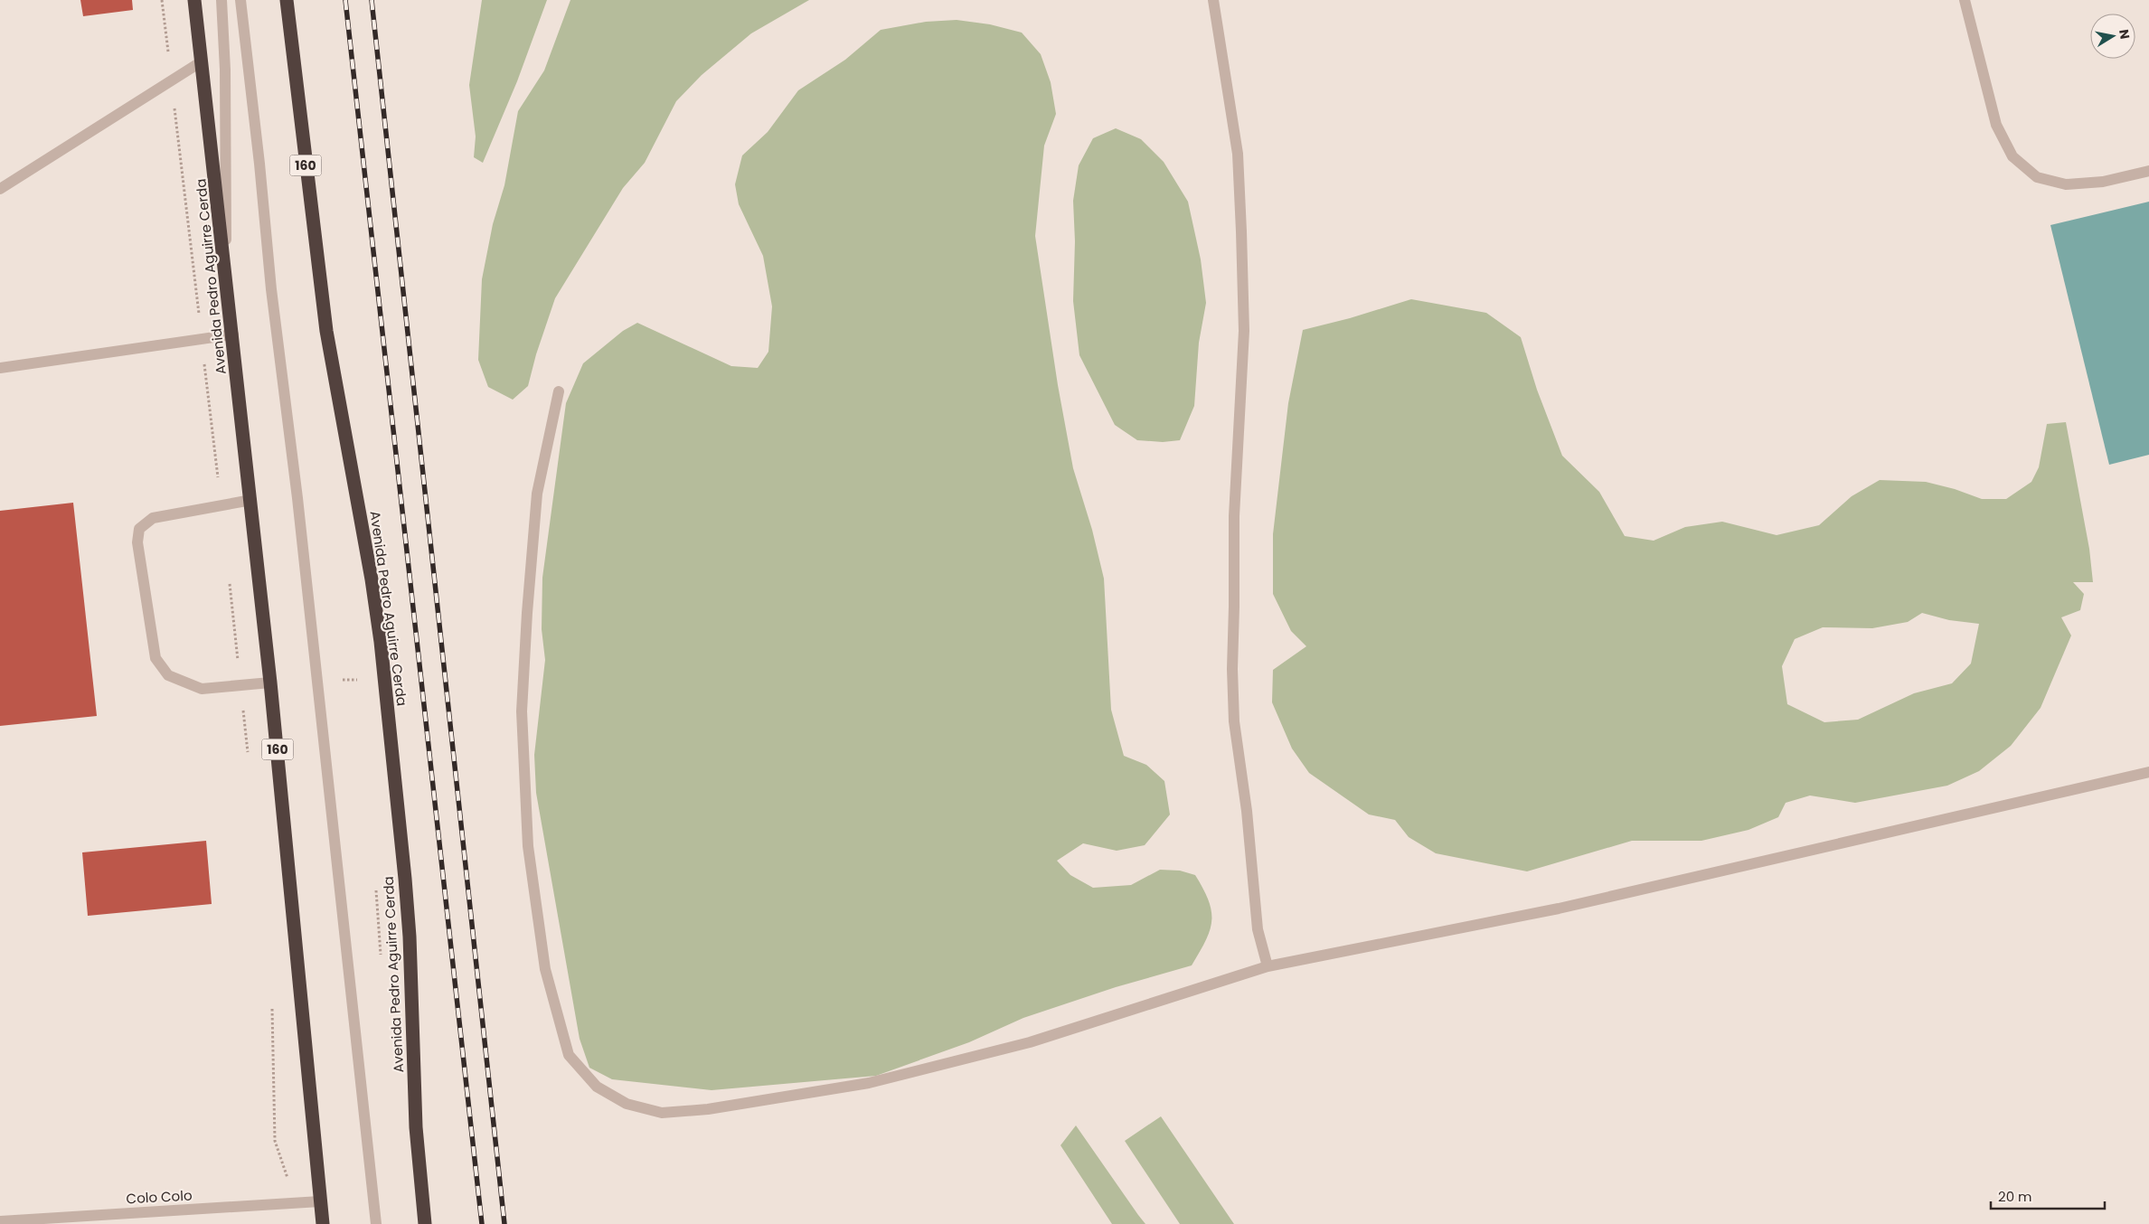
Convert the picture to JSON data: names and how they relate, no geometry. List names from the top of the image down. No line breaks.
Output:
{"streets":{"highway":["160","Avenida Pedro Aguirre Cerda"],"street":["Colo Colo"]},"crossings":[["Avenida Pedro Aguirre Cerda","Colo Colo"]],"scale_bar":"20 m","north":"right"}
